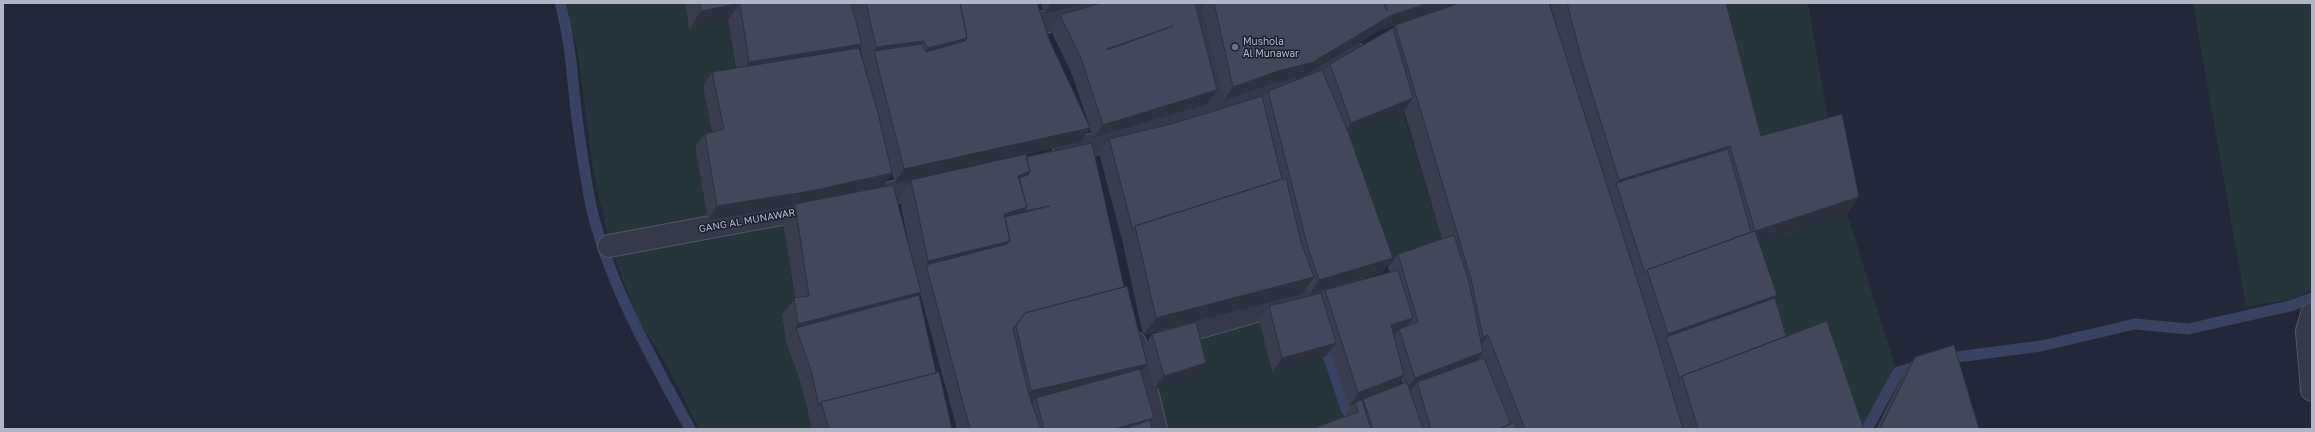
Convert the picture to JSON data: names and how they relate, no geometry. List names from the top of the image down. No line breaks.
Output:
{"streets":{"street":["GANG AL MUNAWAR"]},"places":["Mushola Al Munawar"]}
